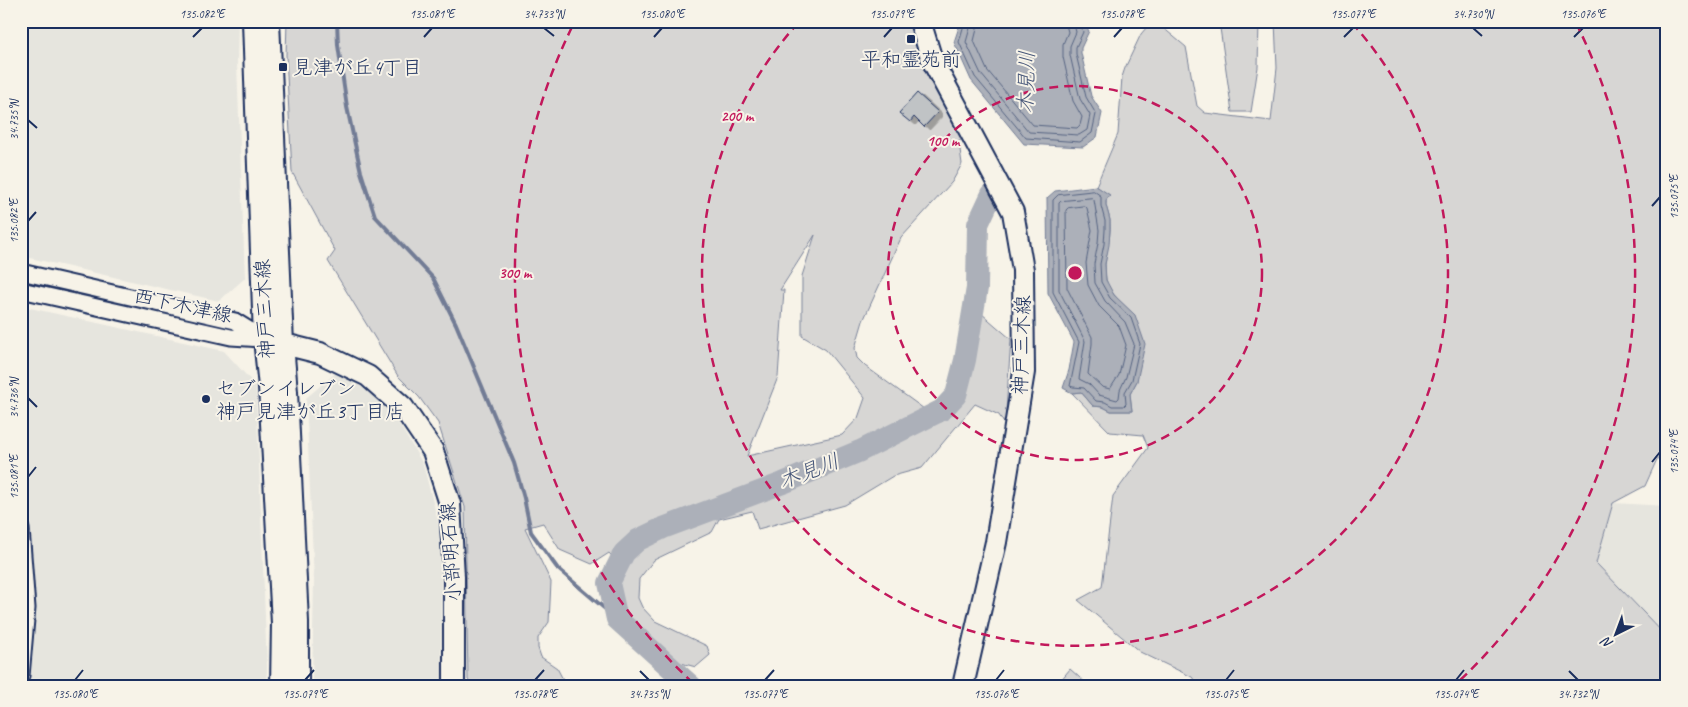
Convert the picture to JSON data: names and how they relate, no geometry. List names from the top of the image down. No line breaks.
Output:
{"streets":{"main road":["神戸三木線","小部明石線"],"street":["西下木津線"]},"crossings":[["西下木津線","神戸三木線"],["西下木津線","小部明石線"],["神戸三木線","小部明石線"]],"water":["木見川"],"places":{"transit":["平和霊苑前","見津が丘4丁目"],"other":["セブンイレブン 神戸見津が丘3丁目店"]},"north":"bottom left","coordinates":["135.082°E","135.081°E","34.733°N","135.080°E","135.079°E","135.078°E","135.077°E","34.730°N","135.076°E","34.735°N","135.075°E","34.736°N","135.074°E","34.732°N"],"rings":["200 m","100 m","300 m"]}
